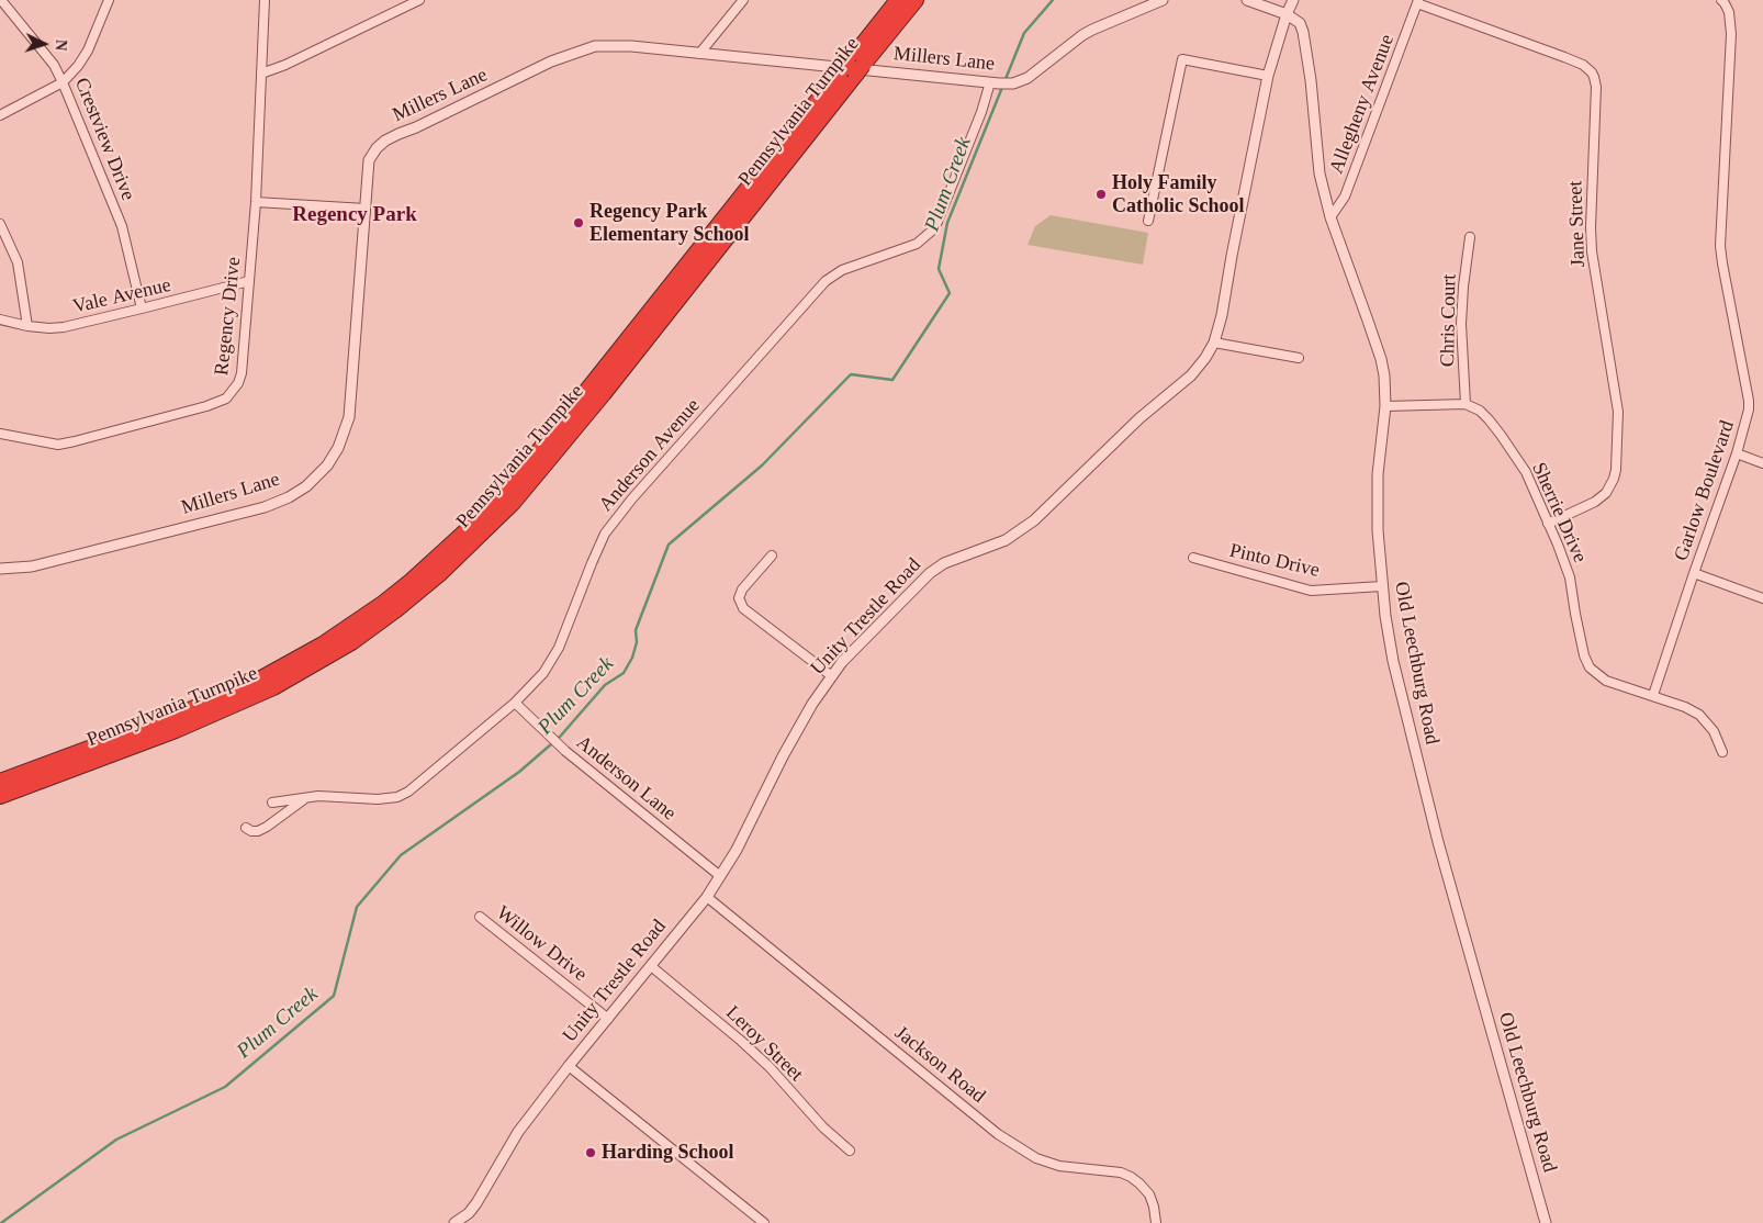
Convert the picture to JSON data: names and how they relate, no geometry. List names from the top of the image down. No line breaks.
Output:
{"streets":{"highway":["Pennsylvania Turnpike"],"street":["Millers Lane","Allegheny Avenue","Crestview Drive","Jane Street","Vale Avenue","Regency Drive","Chris Court","Anderson Avenue","Garlow Boulevard","Sherrie Drive","Pinto Drive","Unity Trestle Road","Old Leechburg Road","Anderson Lane","Willow Drive","Leroy Street","Jackson Road"]},"crossings":[["Millers Lane","Anderson Avenue"],["Allegheny Avenue","Jane Street"],["Allegheny Avenue","Old Leechburg Road"],["Crestview Drive","Vale Avenue"],["Jane Street","Sherrie Drive"],["Vale Avenue","Regency Drive"],["Chris Court","Sherrie Drive"],["Anderson Avenue","Anderson Lane"],["Garlow Boulevard","Sherrie Drive"],["Pinto Drive","Old Leechburg Road"],["Unity Trestle Road","Old Leechburg Road"],["Unity Trestle Road","Anderson Lane"],["Unity Trestle Road","Willow Drive"],["Unity Trestle Road","Leroy Street"],["Unity Trestle Road","Jackson Road"]],"districts":["Regency Park"],"water":["Plum Creek"],"places":["Holy Family Catholic School","Regency Park Elementary School","Harding School"],"north":"right"}
